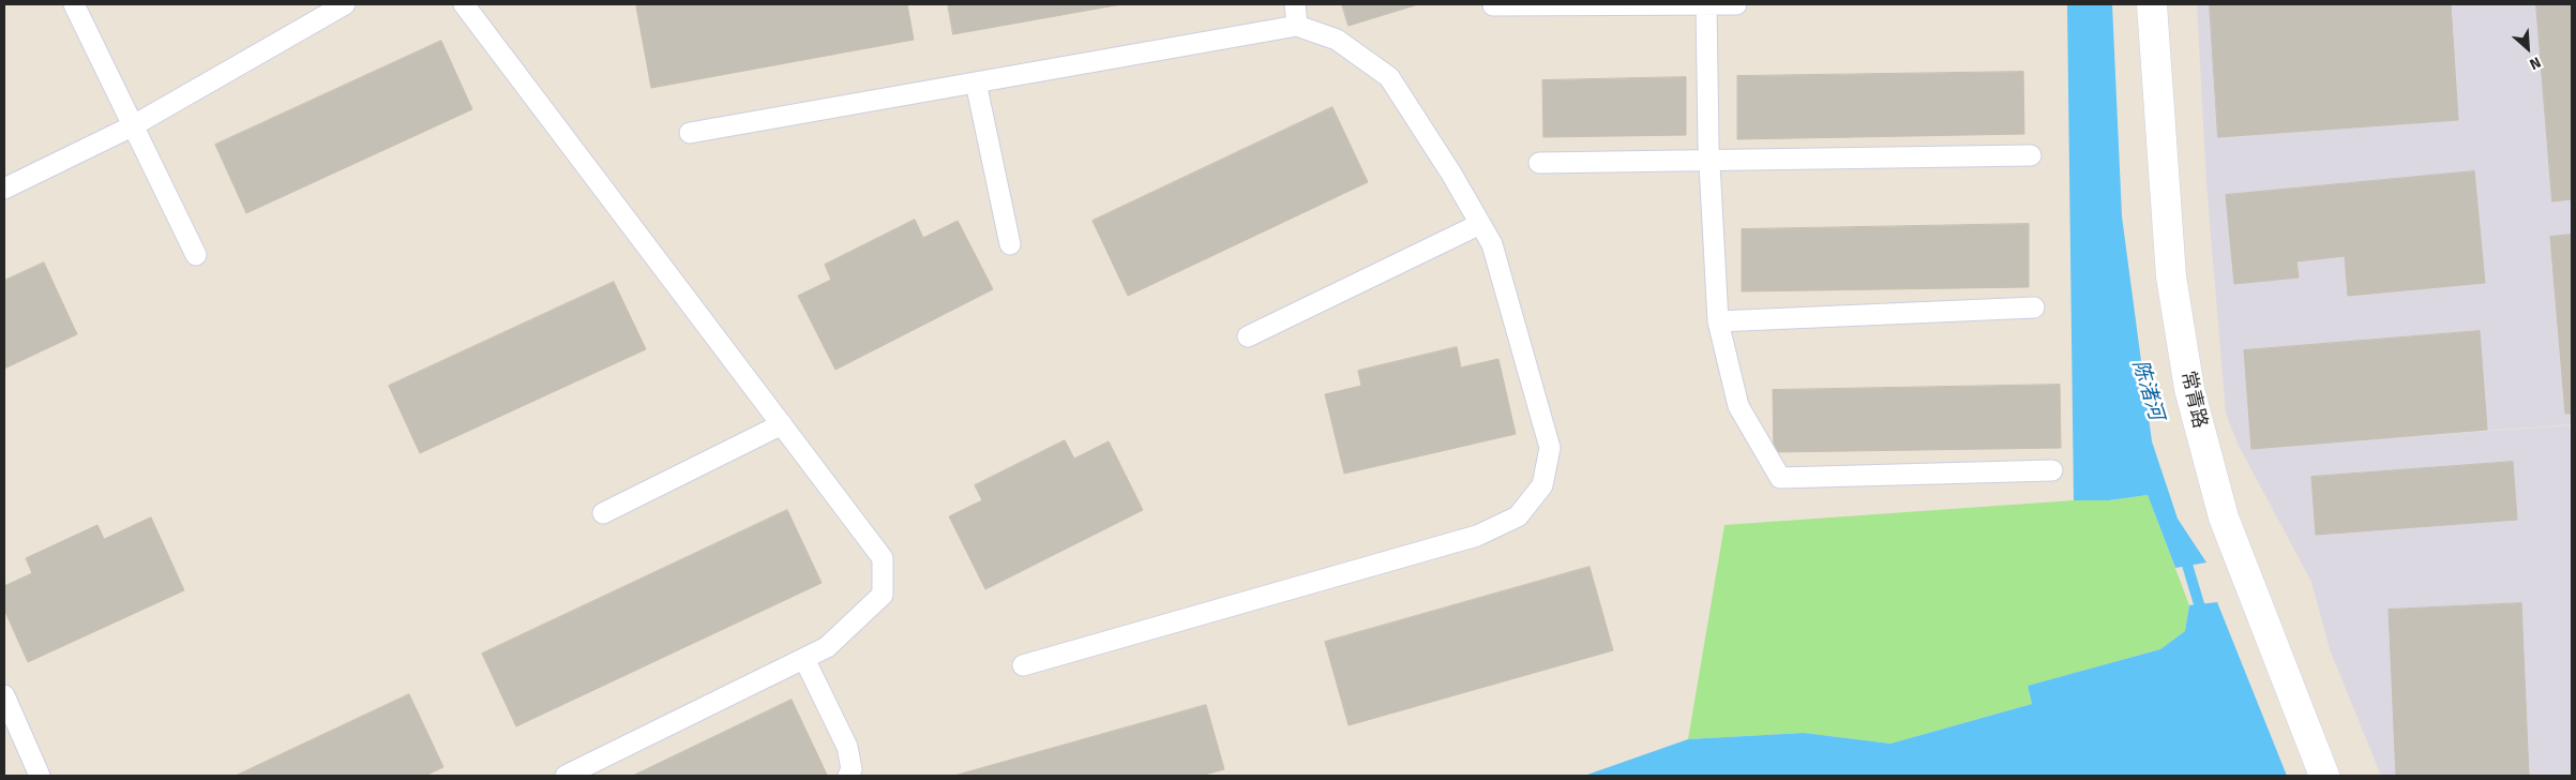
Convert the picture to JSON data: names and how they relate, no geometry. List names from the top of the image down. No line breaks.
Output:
{"streets":{"street":["常青路"]},"water":["陈渚河"],"north":"bottom right"}
